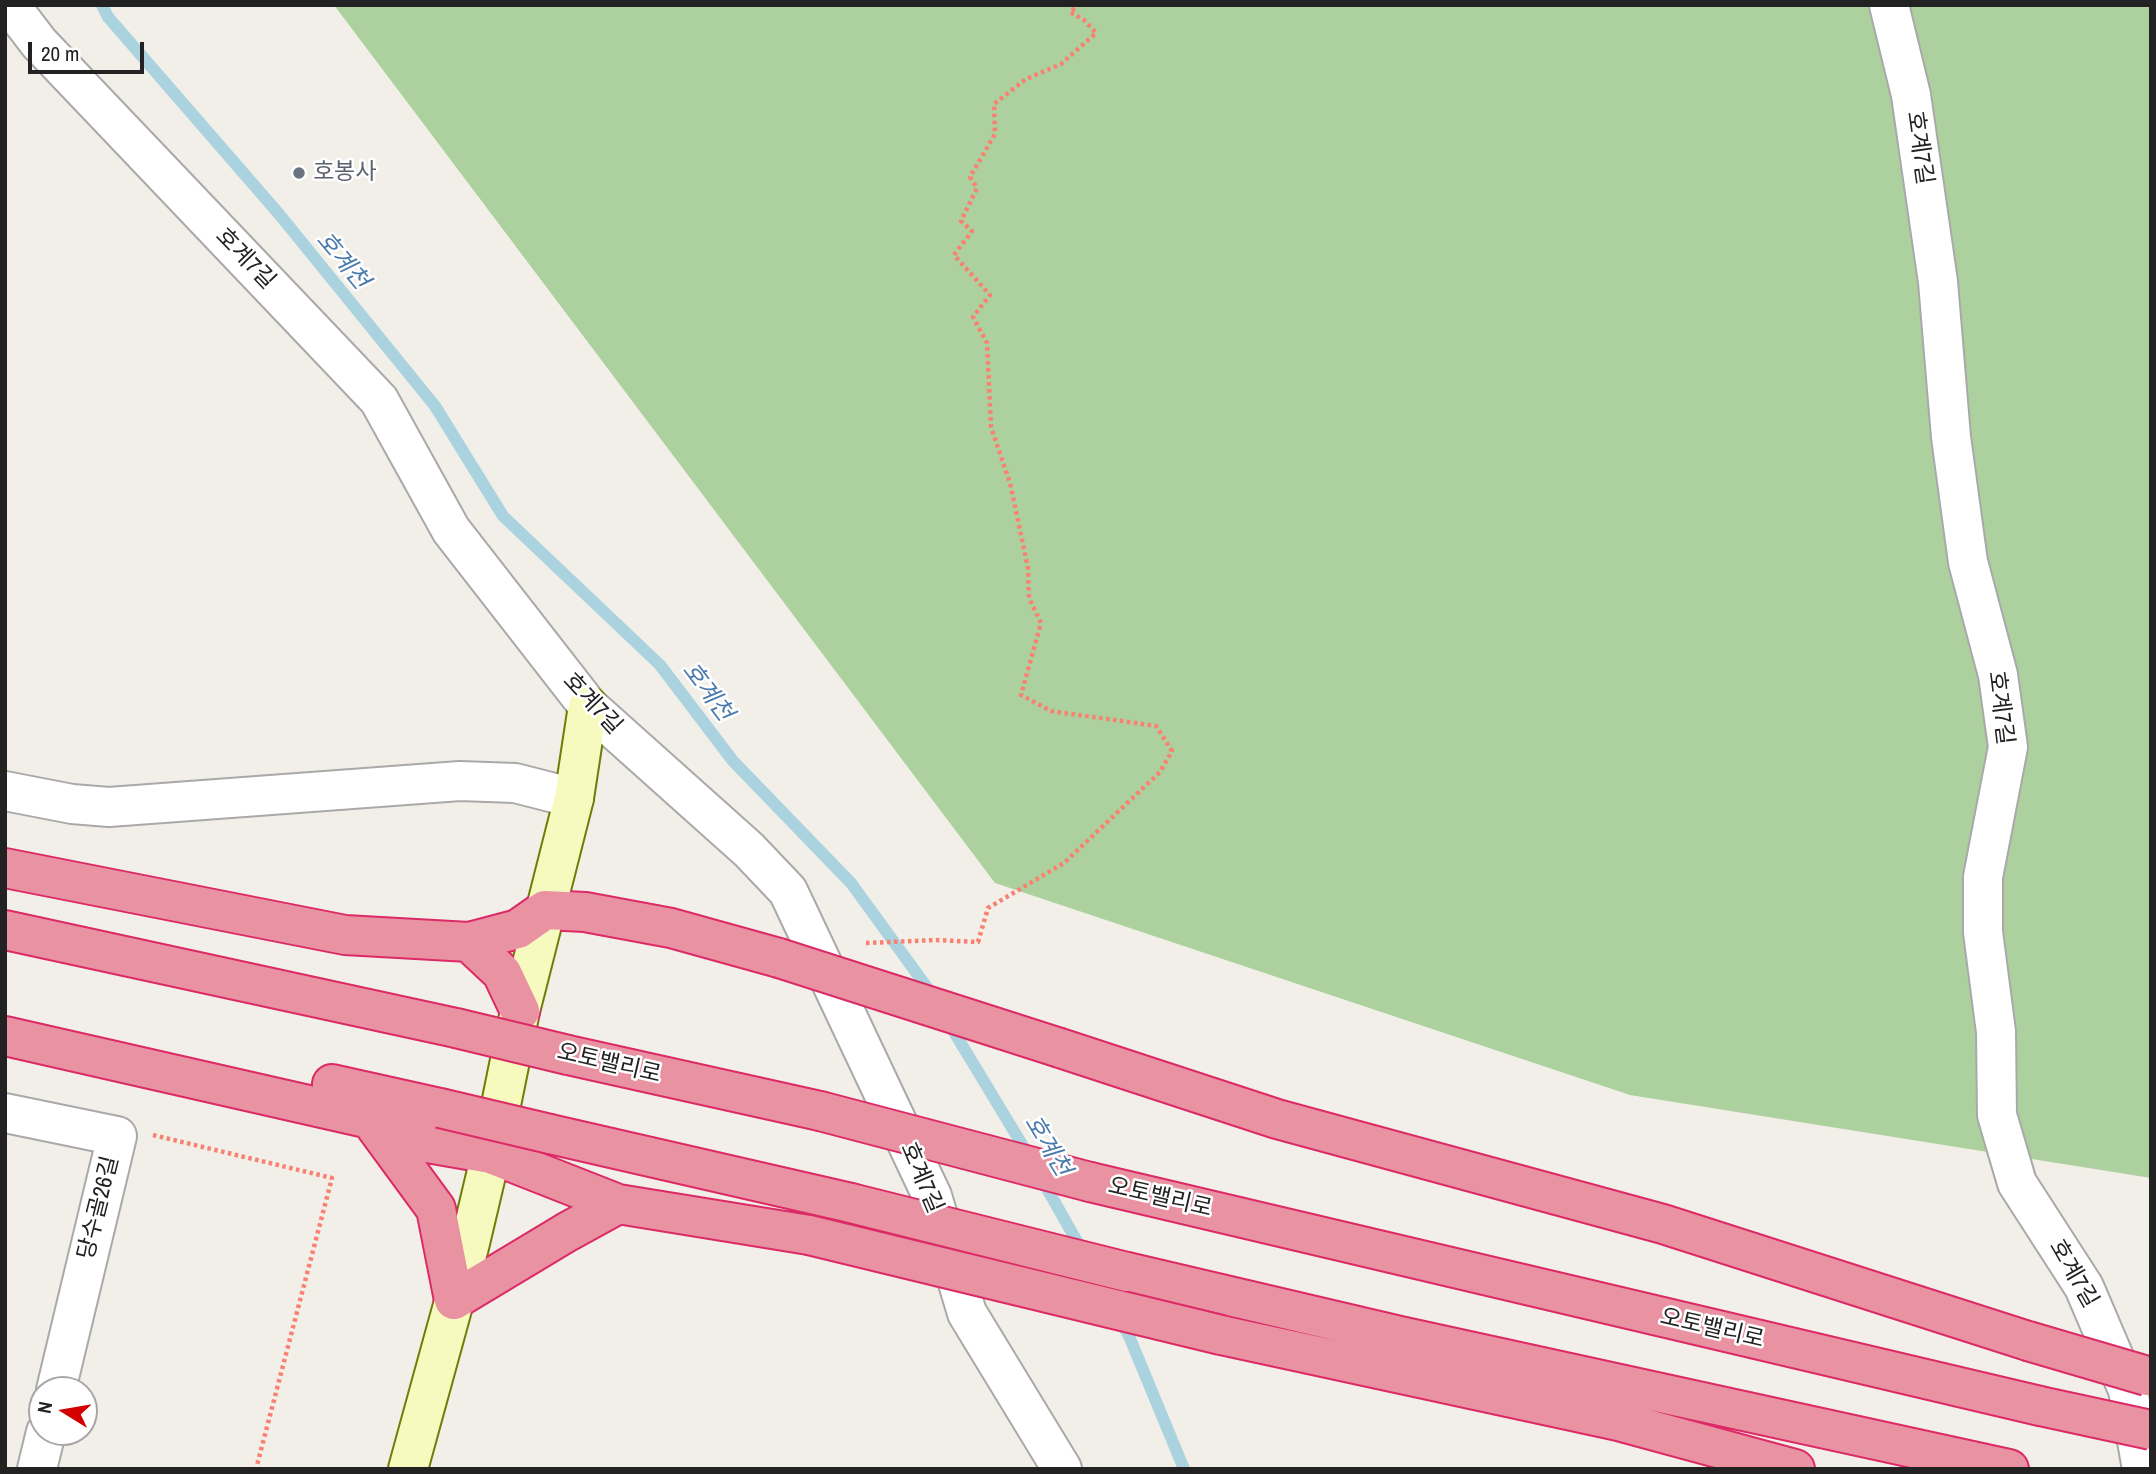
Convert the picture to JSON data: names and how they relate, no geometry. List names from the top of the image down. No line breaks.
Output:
{"streets":{"highway":["오토밸리로"],"street":["호계7길","당수골26길"]},"water":["호계천"],"places":["호봉사"],"scale_bar":"20 m","north":"left"}
